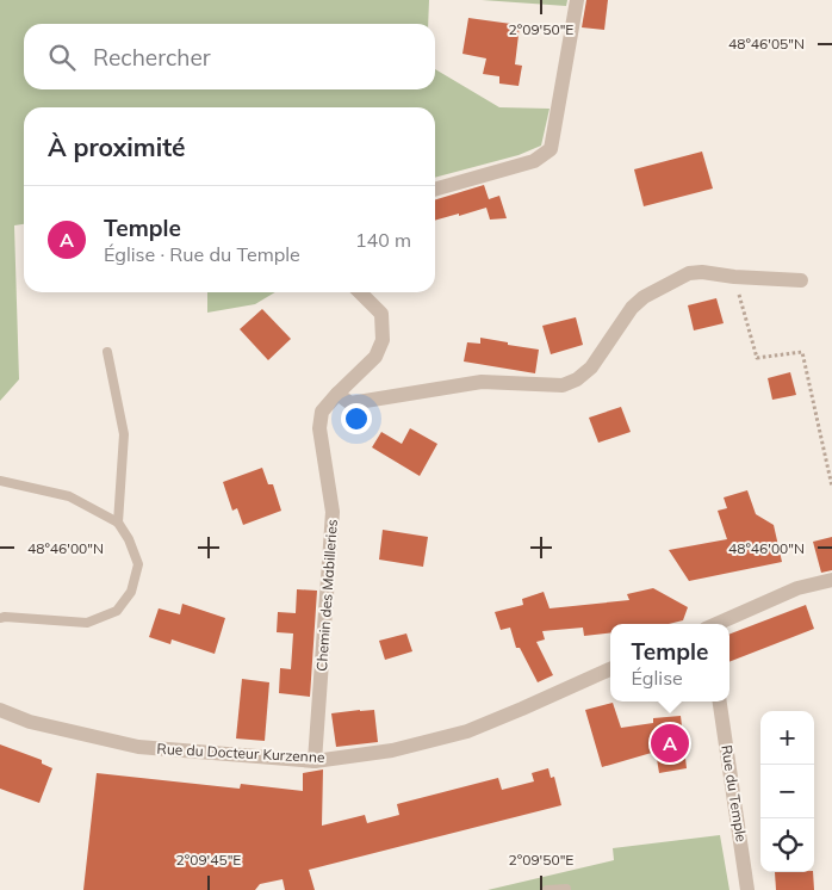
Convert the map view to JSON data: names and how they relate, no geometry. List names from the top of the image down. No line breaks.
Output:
{"streets":{"street":["Chemin des Mabilleries","Rue du Docteur Kurzenne","Rue du Temple"]},"crossings":[["Chemin des Mabilleries","Rue du Docteur Kurzenne"]],"page":{"search":"Rechercher","heading":"À proximité","list":[{"mark":"A","name":"Temple","note":"Église · Rue du Temple","value":"140 m"}],"popup":["Temple","Église"],"map_buttons":["+","−"],"pins":"A"},"coordinates":["2°09'50\"E","48°46'05\"N","48°46'00\"N","2°09'45\"E"]}
